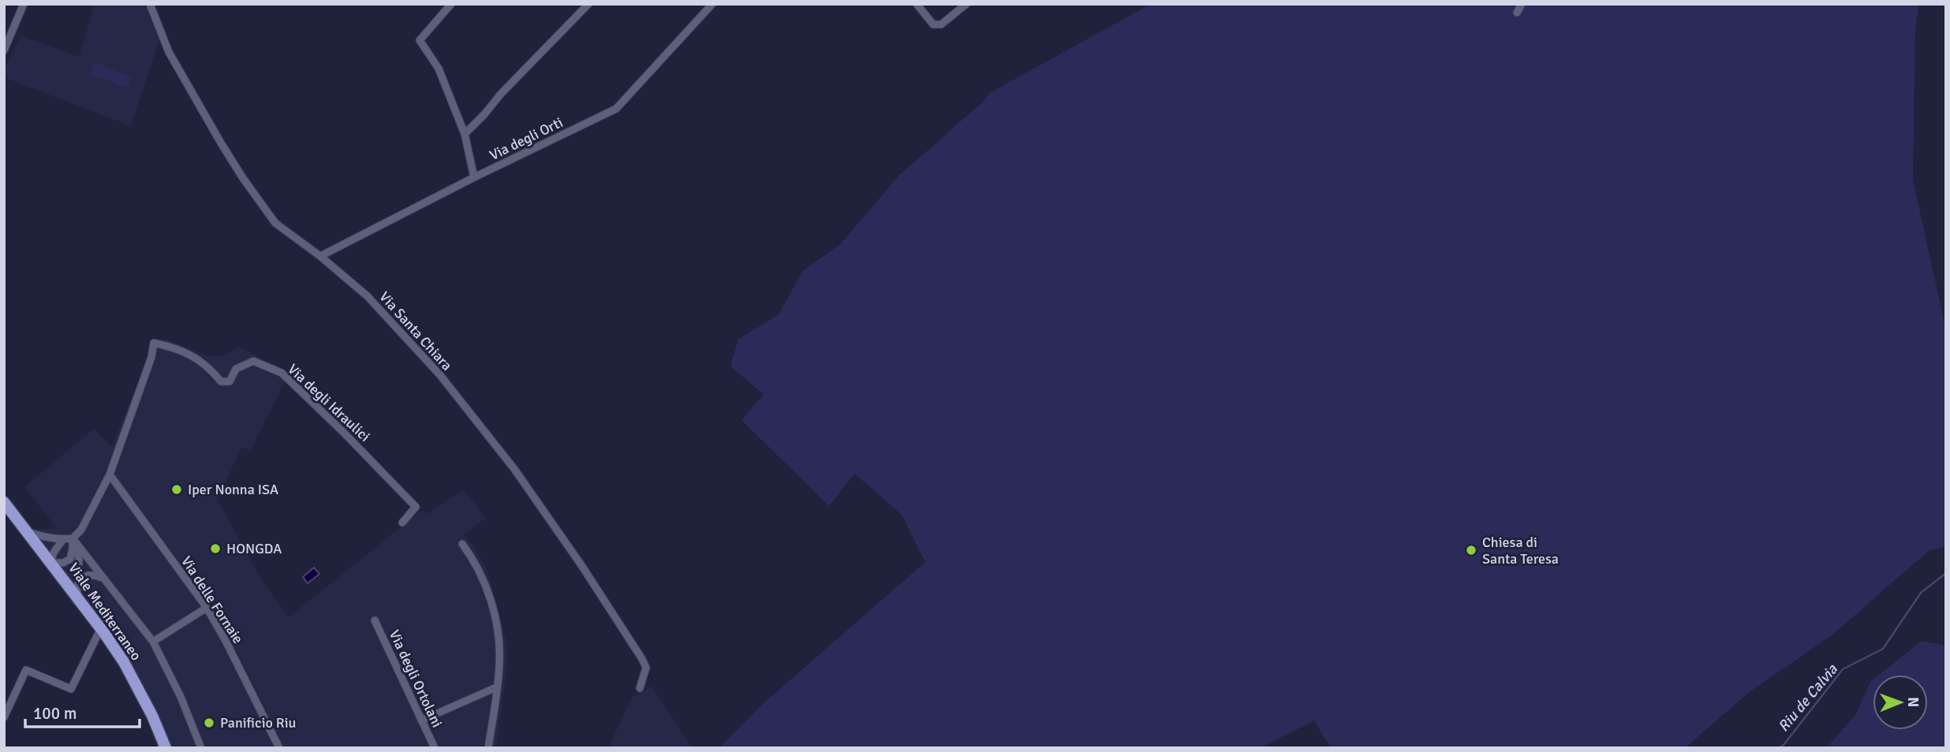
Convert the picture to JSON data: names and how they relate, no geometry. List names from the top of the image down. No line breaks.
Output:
{"streets":{"main road":["Viale Mediterraneo"],"street":["Via degli Orti","Via Santa Chiara","Via degli Idraulici","Via delle Fornaie","Via degli Ortolani"]},"crossings":[["Via degli Orti","Via Santa Chiara"],["Via degli Idraulici","Via delle Fornaie"]],"water":["Riu de Calvia"],"places":["Iper Nonna ISA","HONGDA","Chiesa di Santa Teresa","Panificio Riu"],"scale_bar":"100 m","north":"right"}
